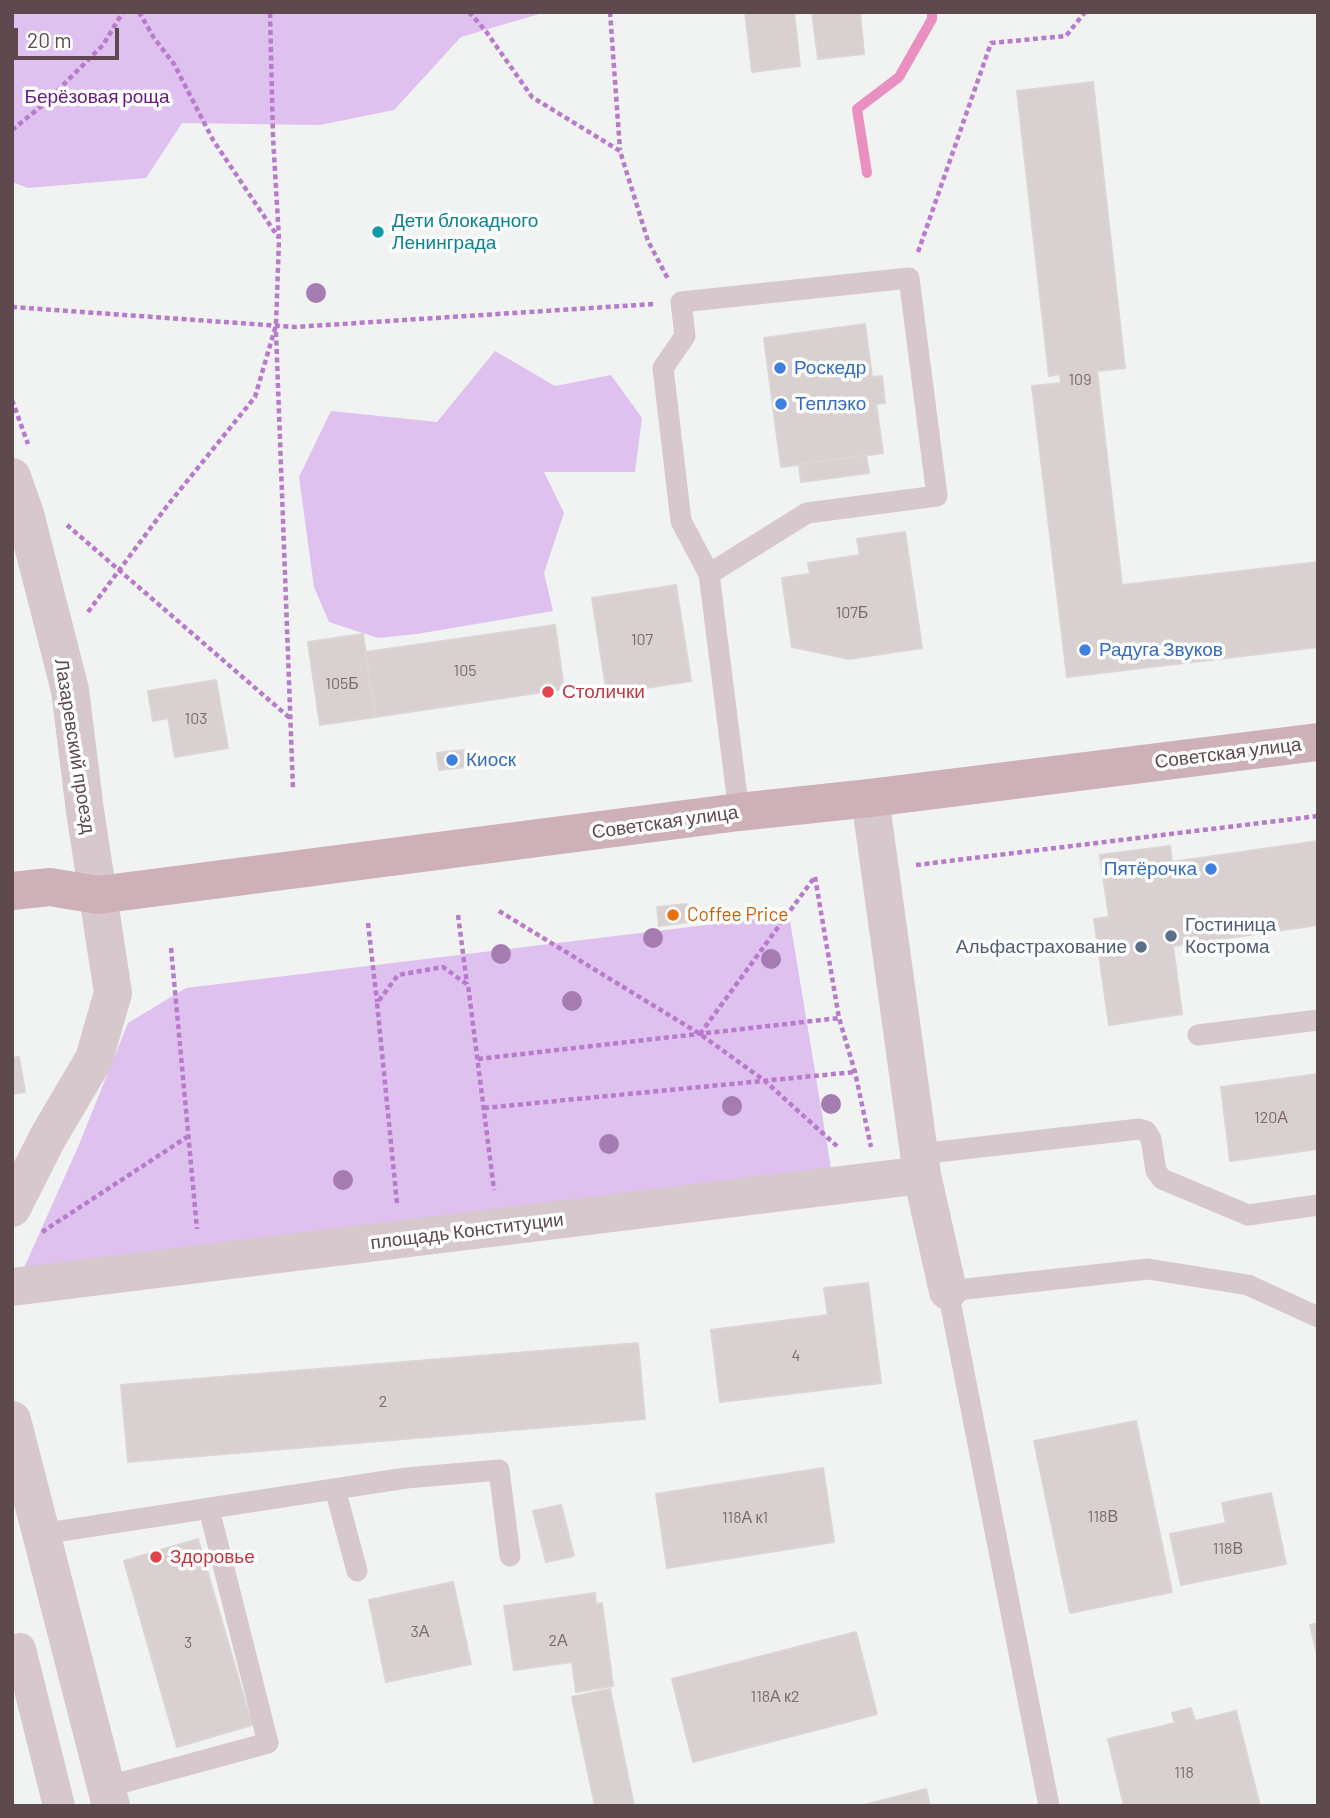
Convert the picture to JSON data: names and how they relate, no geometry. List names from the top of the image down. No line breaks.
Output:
{"streets":{"main road":["Советская улица"],"street":["Лазаревский проезд","площадь Конституции"]},"crossings":[["Лазаревский проезд","Советская улица"]],"parks":["Берёзовая роща"],"places":["Дети блокадного Ленинграда","Роскедр","Теплэко","Радуга Звуков","Столички","Киоск","Пятёрочка","Coffee Price","Гостиница Кострома","Альфастрахование","Здоровье"],"house_numbers":["109","107Б","107","105","105Б","103","120А","4","2","118В","118А к1","118В","3А","2А","3","118А к2","118"],"scale_bar":"20 m"}
